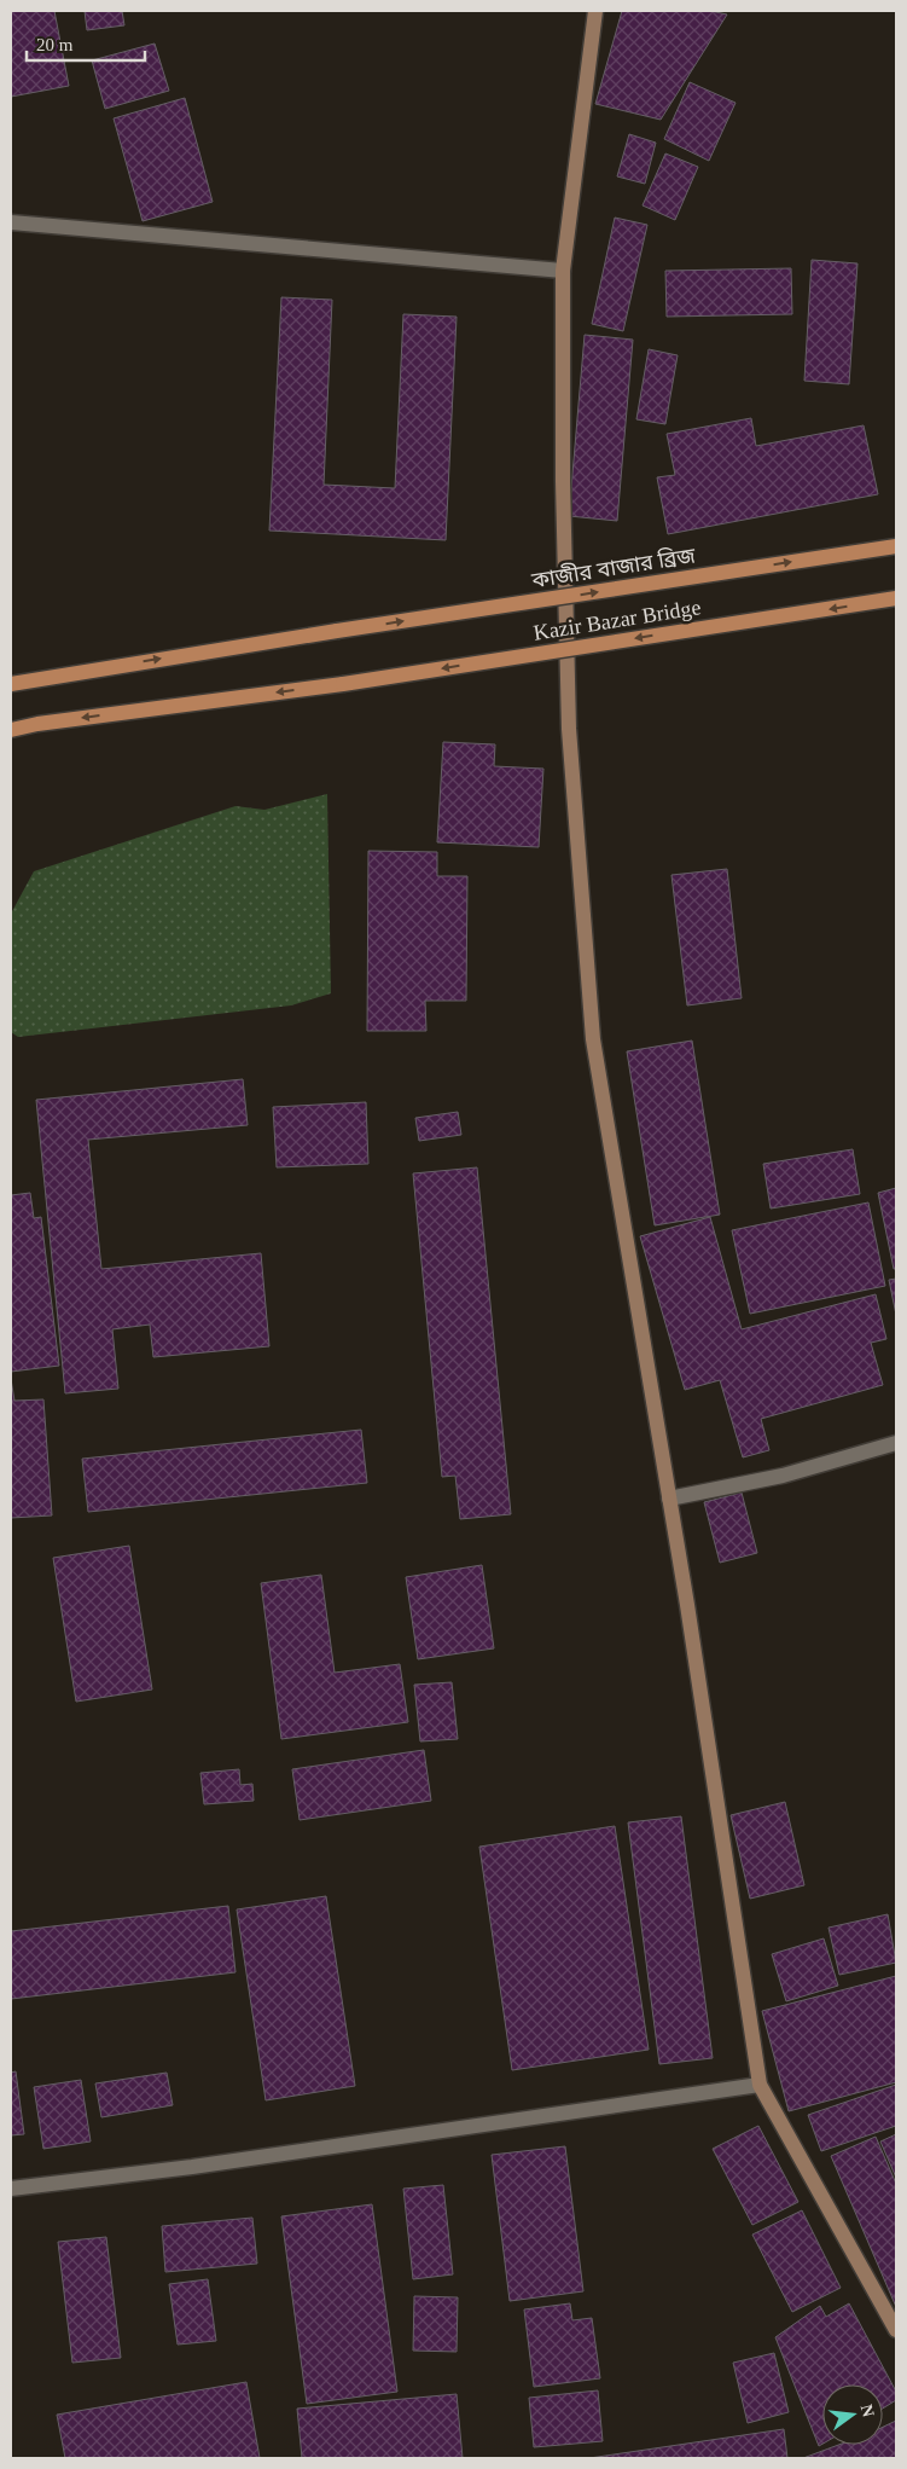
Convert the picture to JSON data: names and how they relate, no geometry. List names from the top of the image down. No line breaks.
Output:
{"streets":{"main road":["কাজীর বাজার ব্রিজ","Kazir Bazar Bridge"]},"one_way":["কাজীর বাজার ব্রিজ","Kazir Bazar Bridge"],"scale_bar":"20 m","north":"right"}
